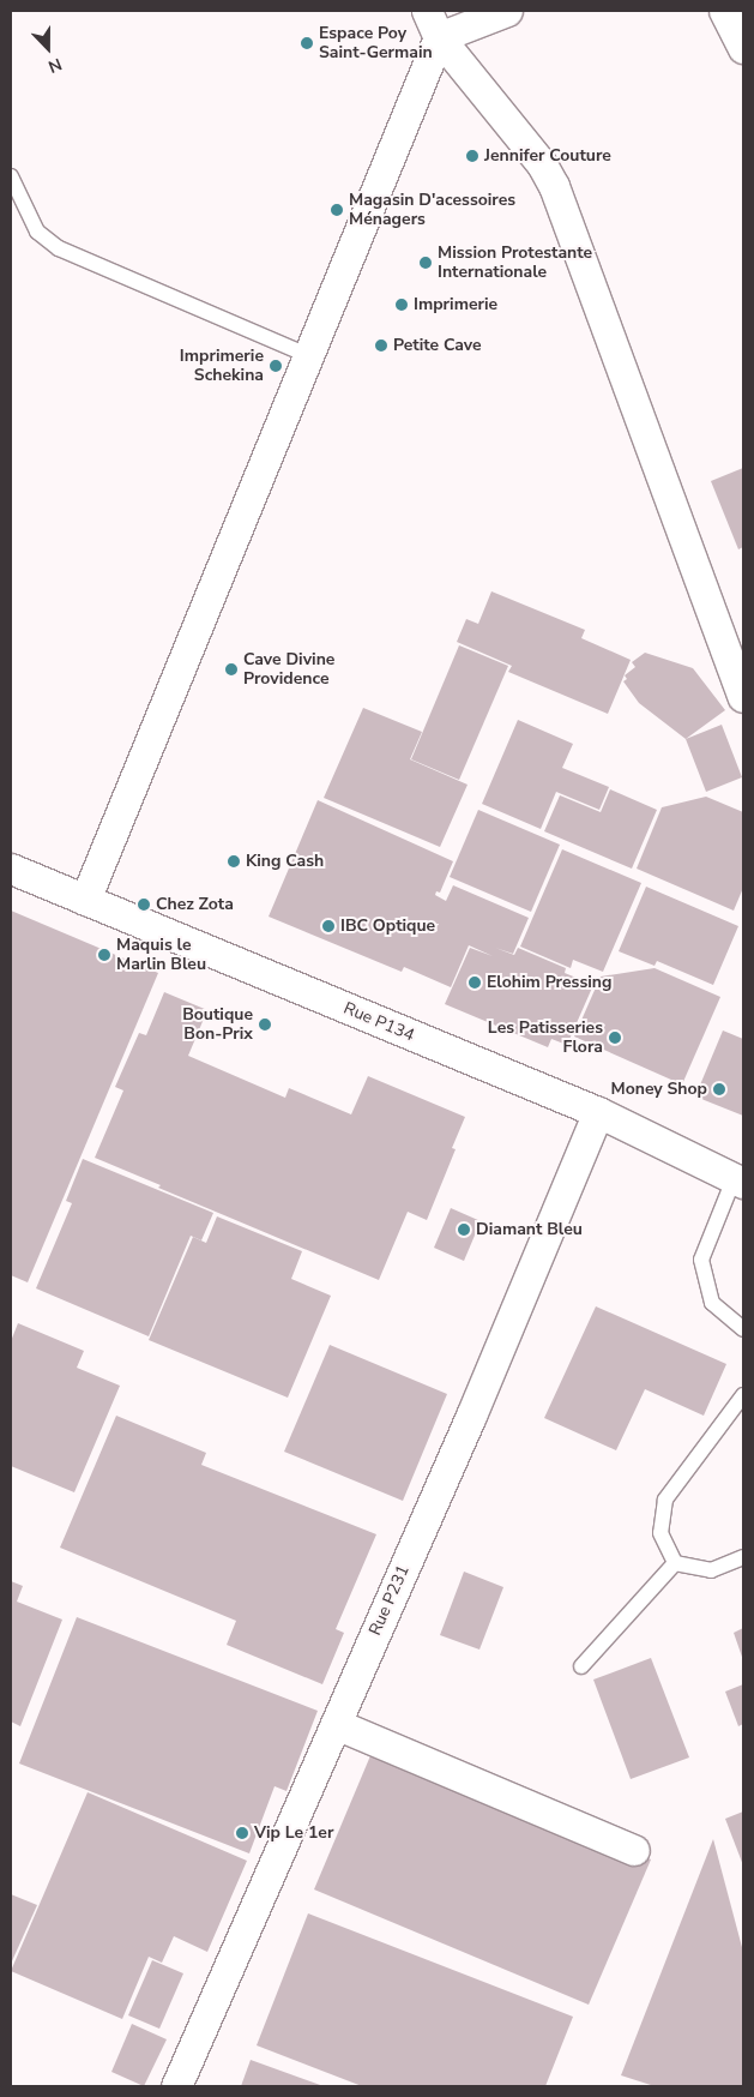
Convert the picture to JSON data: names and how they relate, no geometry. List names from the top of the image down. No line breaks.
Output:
{"streets":{"street":["Rue P134","Rue P231"]},"crossings":[["Rue P134","Rue P231"]],"places":["Espace Poy Saint-Germain","Jennifer Couture","Magasin D'acessoires Ménagers","Mission Protestante Internationale","Imprimerie","Petite Cave","Imprimerie Schekina","Cave Divine Providence","King Cash","Chez Zota","IBC Optique","Maquis le Marlin Bleu","Elohim Pressing","Boutique Bon-Prix","Les Patisseries Flora","Money Shop","Diamant Bleu","Vip Le 1er"],"north":"bottom"}
